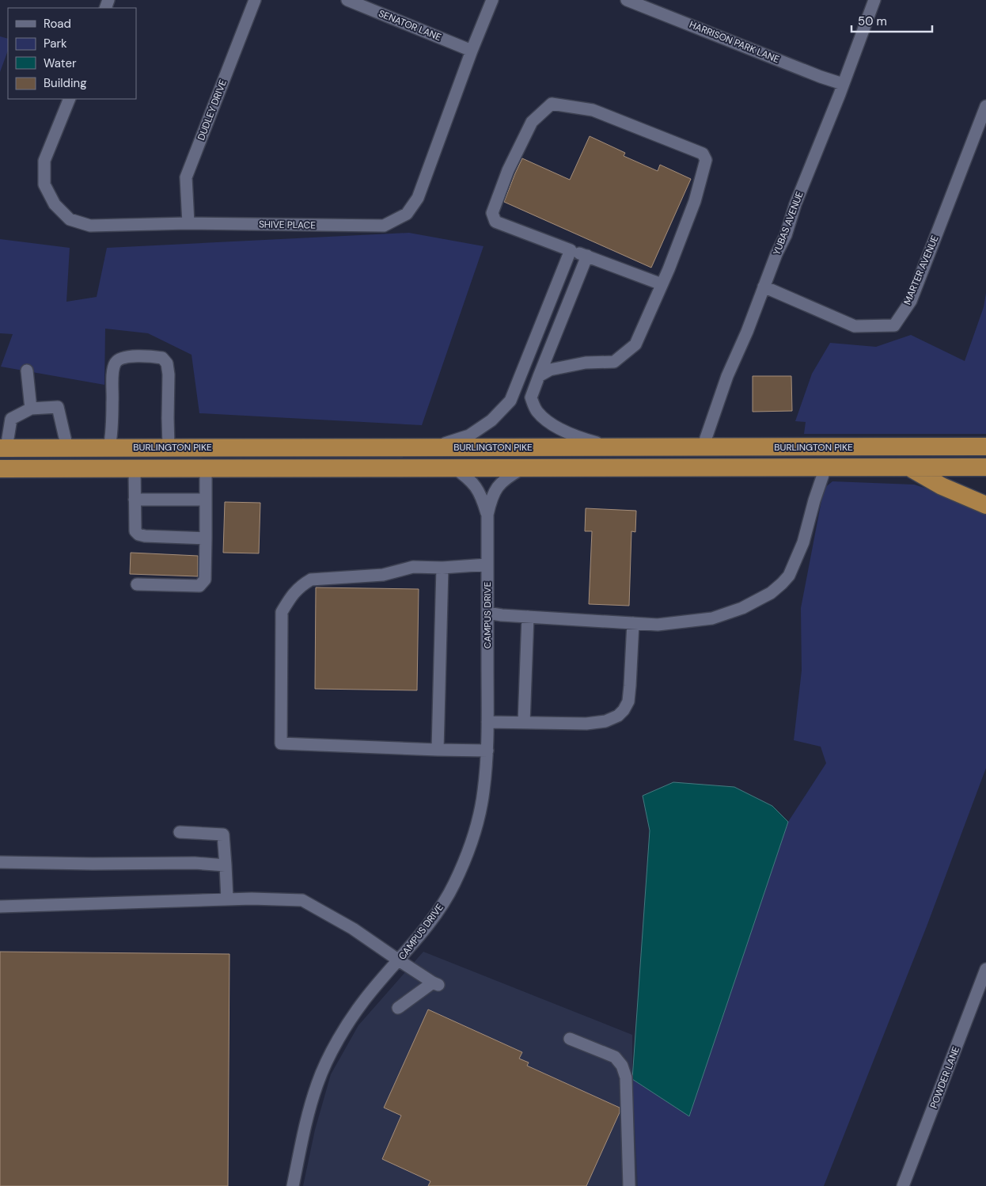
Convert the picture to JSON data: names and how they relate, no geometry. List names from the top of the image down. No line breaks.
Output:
{"streets":{"highway":["BURLINGTON PIKE"],"street":["SENATOR LANE","HARRISON PARK LANE","DUDLEY DRIVE","YUBAS AVENUE","SHIVE PLACE","MARTER AVENUE","CAMPUS DRIVE","POWDER LANE"]},"crossings":[["SENATOR LANE","SHIVE PLACE"],["HARRISON PARK LANE","YUBAS AVENUE"],["DUDLEY DRIVE","SHIVE PLACE"],["YUBAS AVENUE","MARTER AVENUE"],["YUBAS AVENUE","BURLINGTON PIKE"],["BURLINGTON PIKE","CAMPUS DRIVE"]],"legend":["Road","Park","Water","Building"],"scale_bar":"50 m"}
